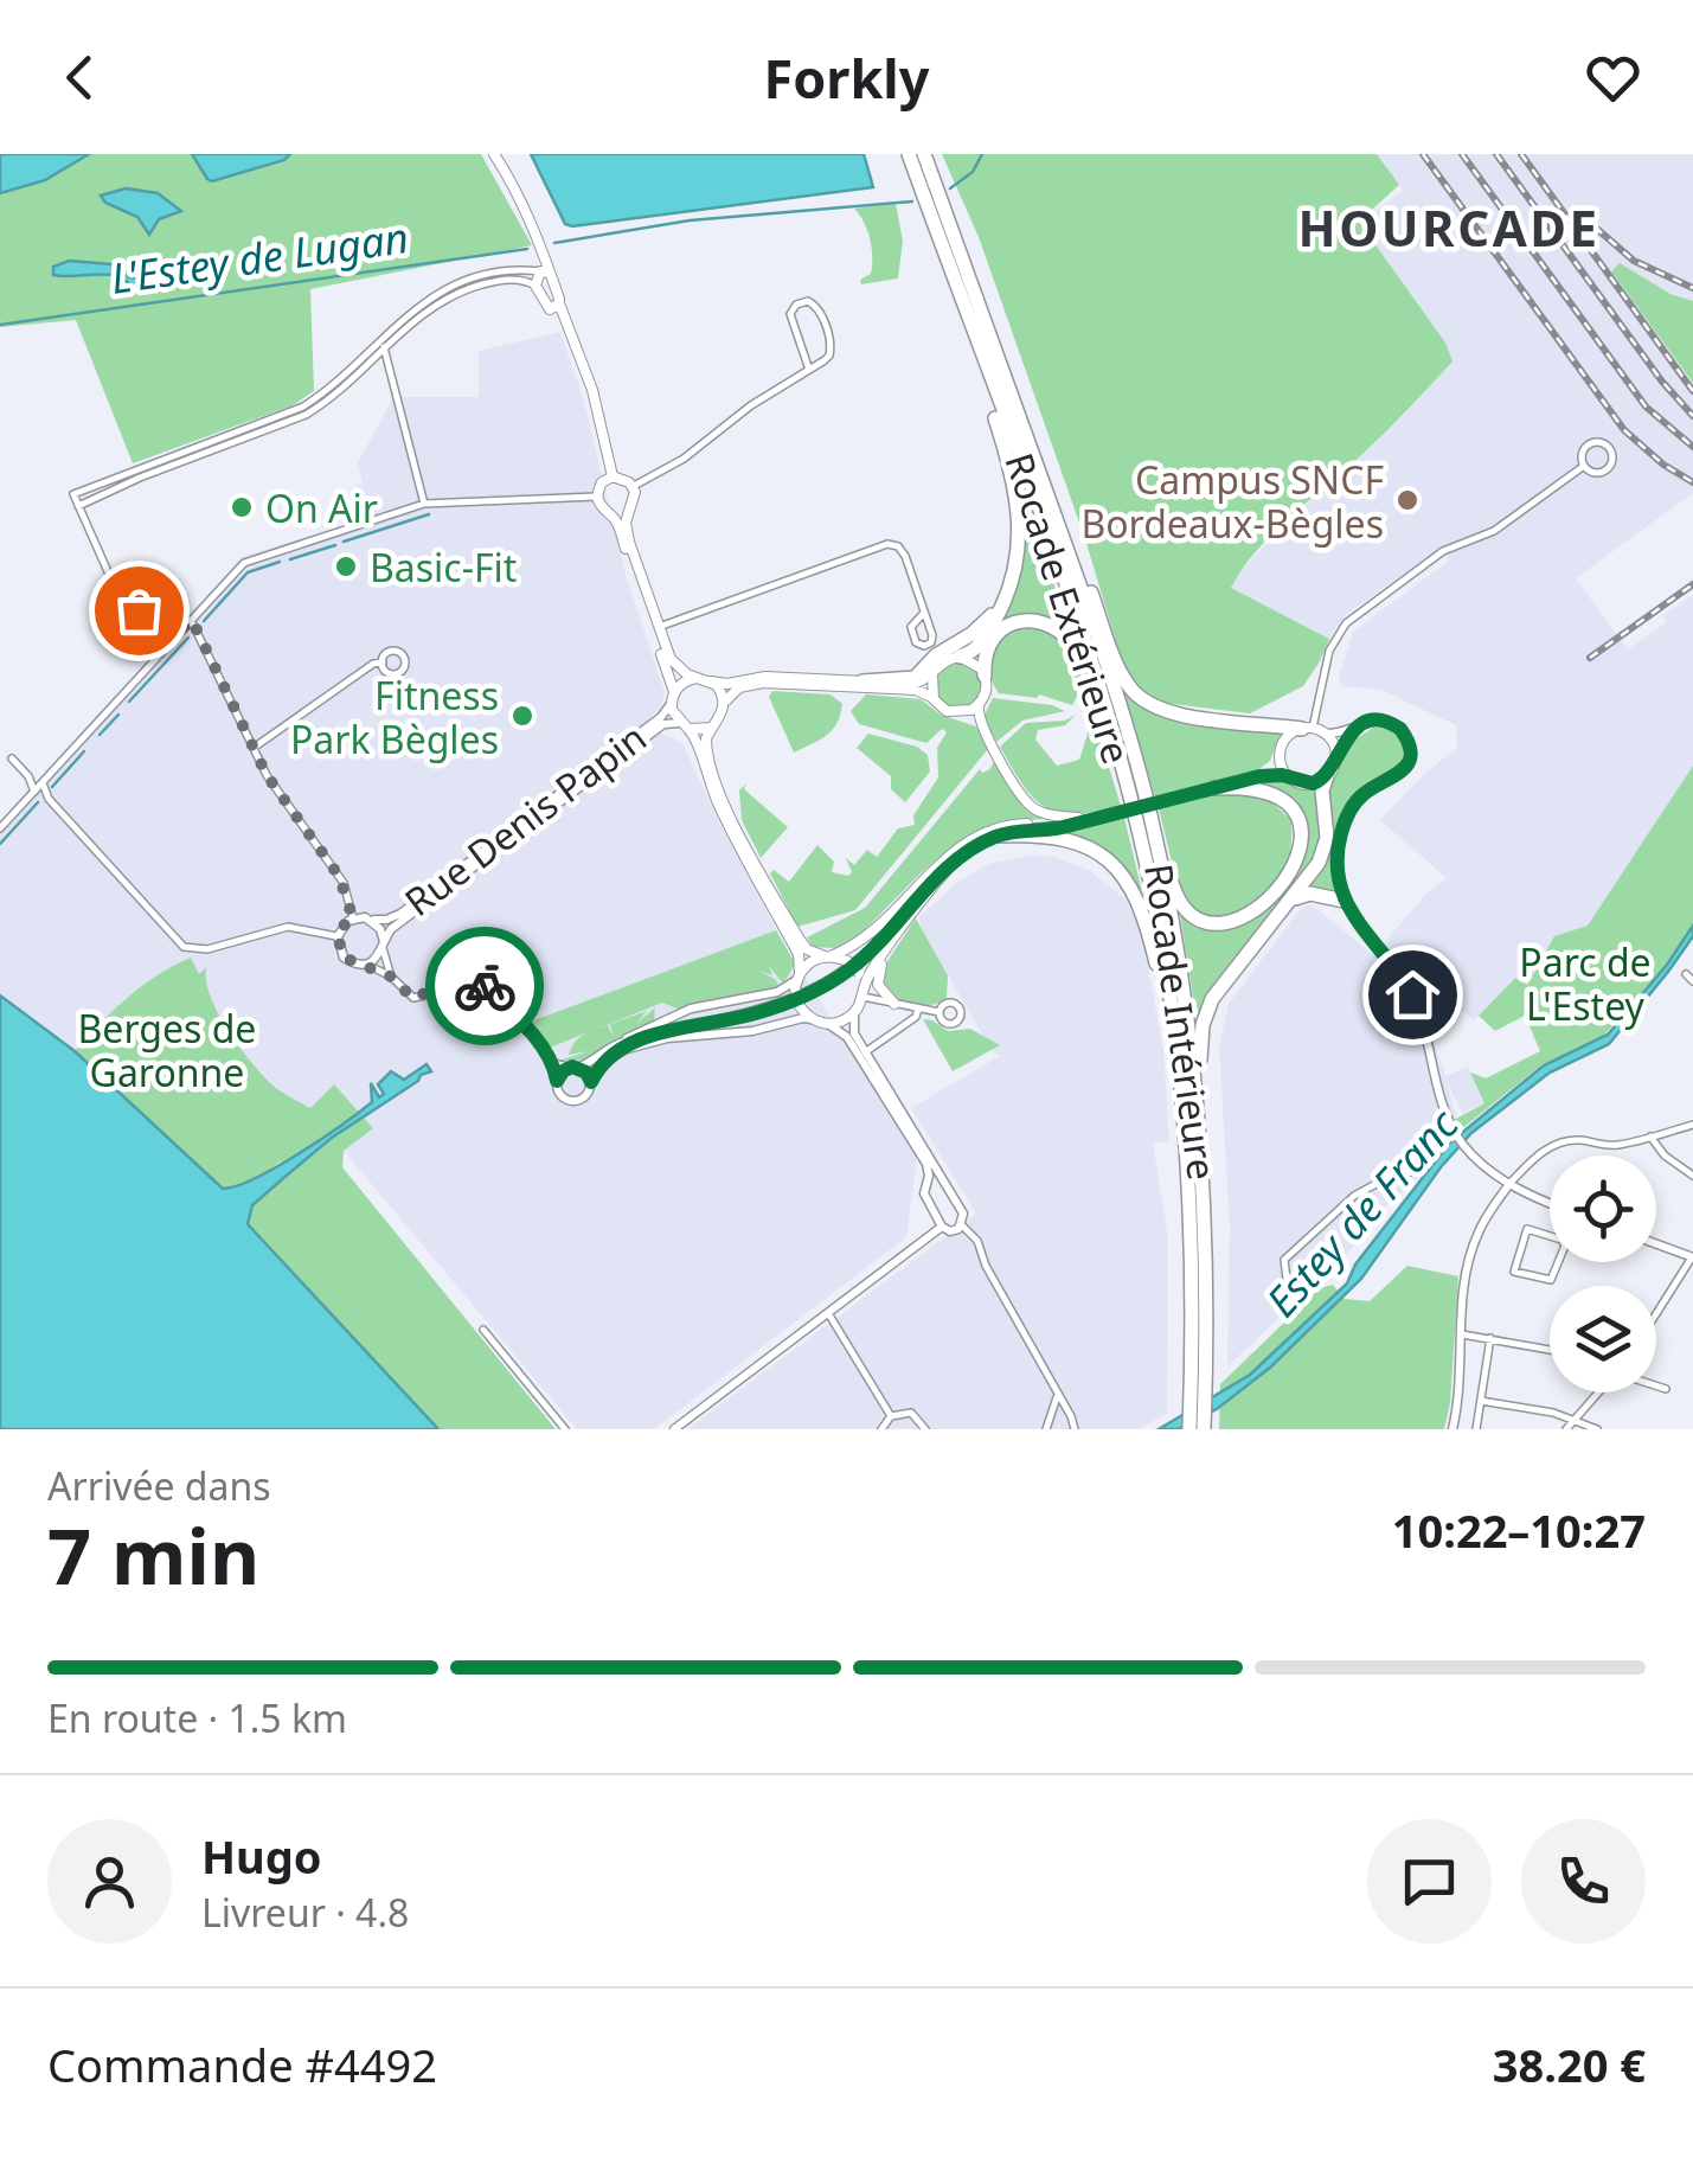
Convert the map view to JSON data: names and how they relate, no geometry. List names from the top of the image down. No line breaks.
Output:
{"streets":{"highway":["Rocade Extérieure","Rocade Intérieure"],"street":["Rue Denis Papin"]},"crossings":[["Rocade Extérieure","Rocade Intérieure"]],"districts":["HOURCADE"],"water":["L'Estey de Lugan","Estey de Franc"],"parks":["Parc de L'Estey","Berges de Garonne"],"places":["Campus SNCF Bordeaux-Bègles","On Air","Basic-Fit","Fitness Park Bègles"],"page":{"header":"Forkly","heading":["7 min","Arrivée dans","10:22–10:27"],"panel":["Hugo","Livreur · 4.8","Commande #4492","38.20 €"],"bar":"En route · 1.5 km"}}
